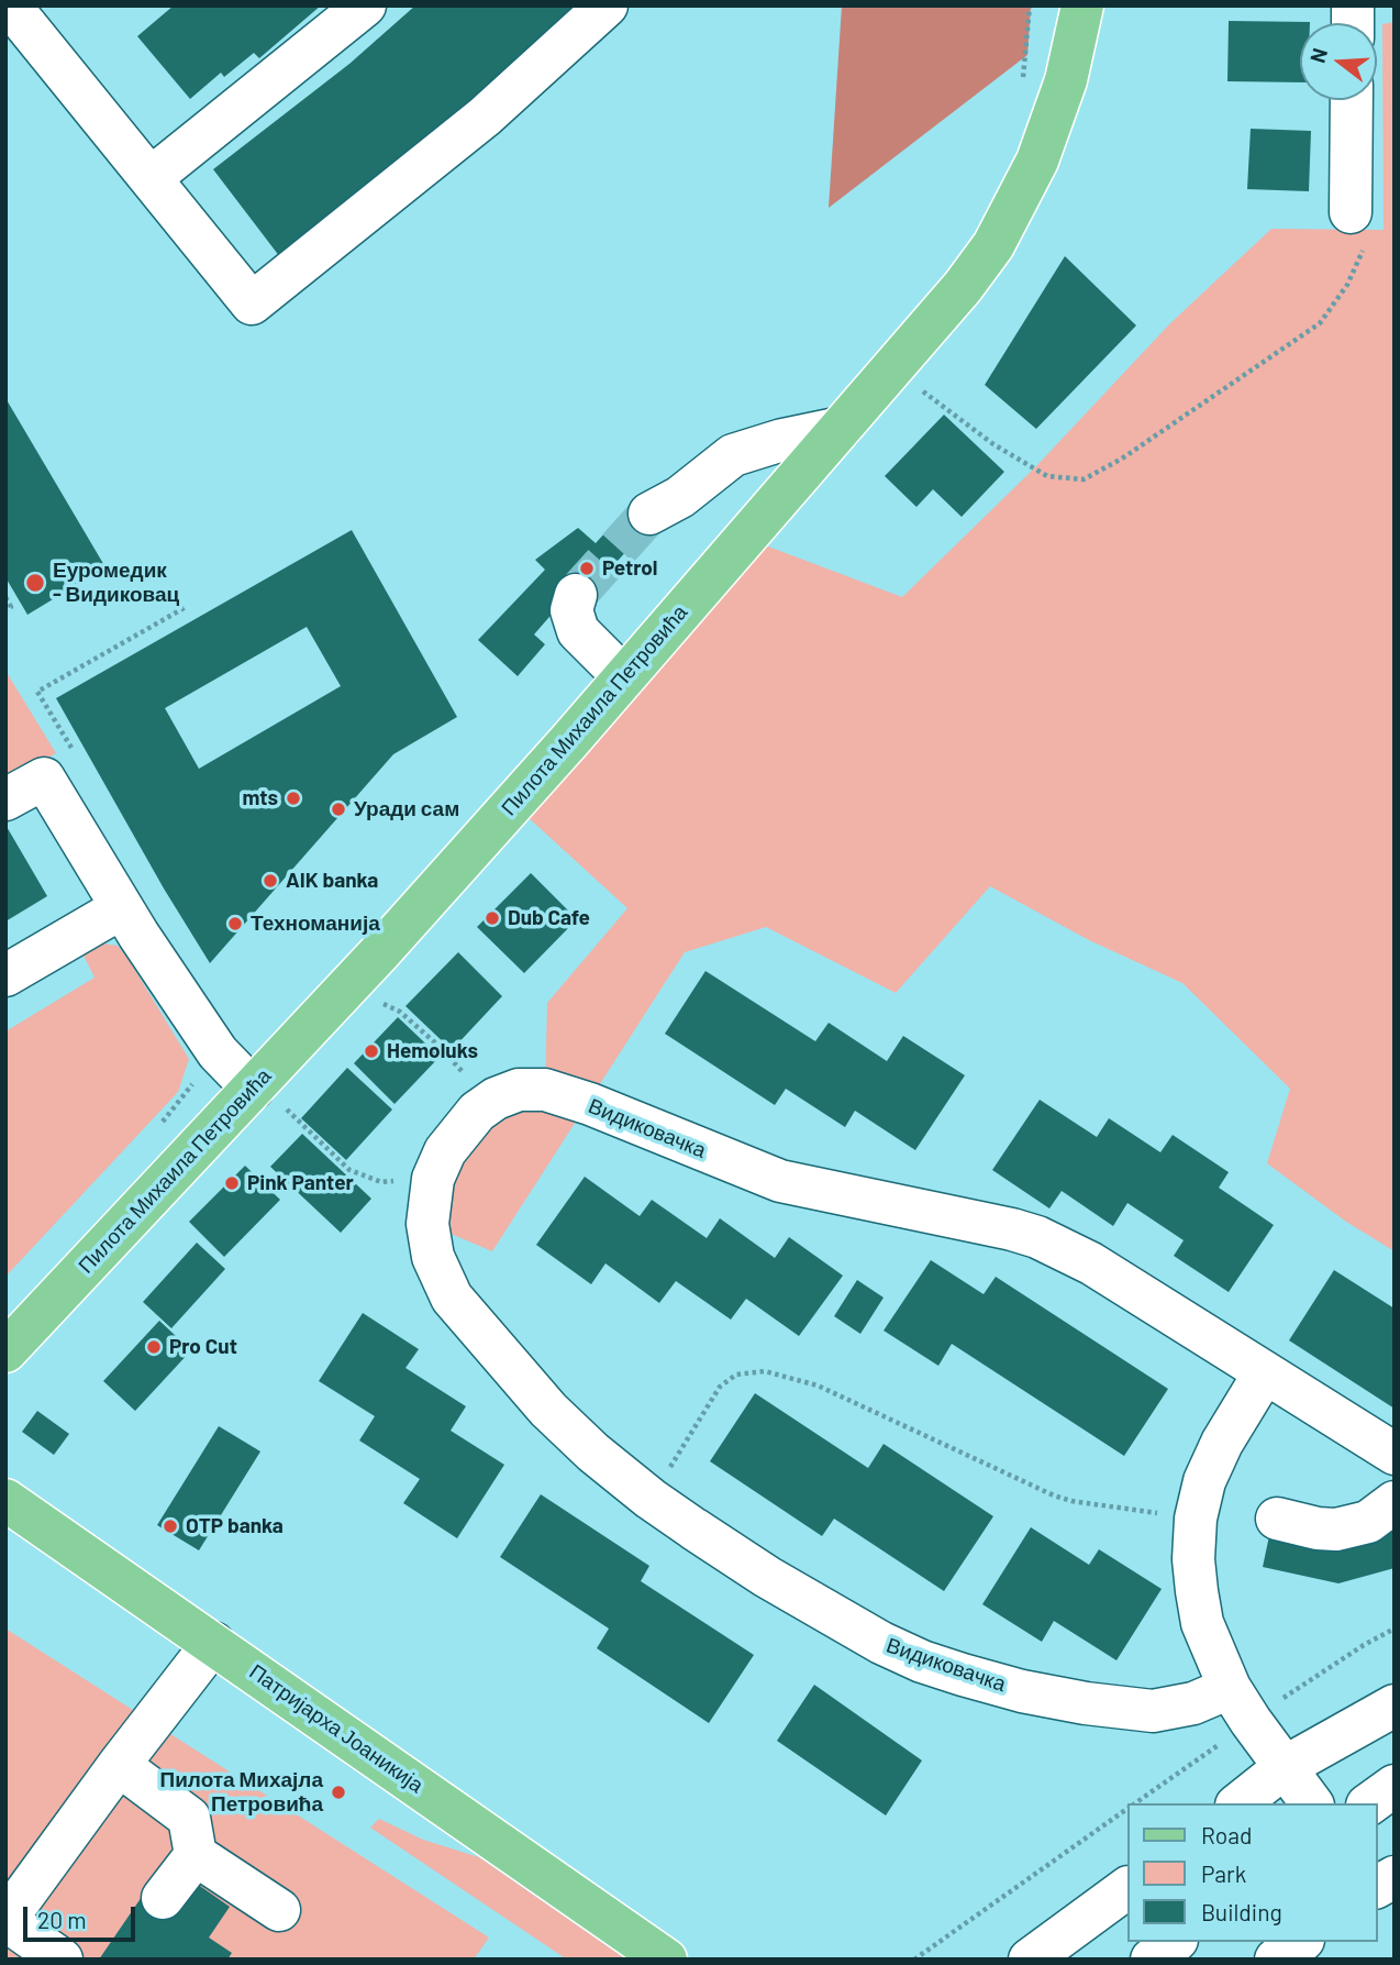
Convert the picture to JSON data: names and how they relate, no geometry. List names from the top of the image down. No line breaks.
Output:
{"streets":{"main road":["Пилота Михаила Петровића","Патријарха Јоаникија"],"street":["Видиковачка"]},"places":["Petrol","Еуромедик - Видиковац","mts","Уради сам","AIK banka","Dub Cafe","Техноманија","Hemoluks","Pink Panter","Pro Cut","OTP banka","Пилота Михајла Петровића"],"legend":["Road","Park","Building"],"scale_bar":"20 m","north":"left"}
